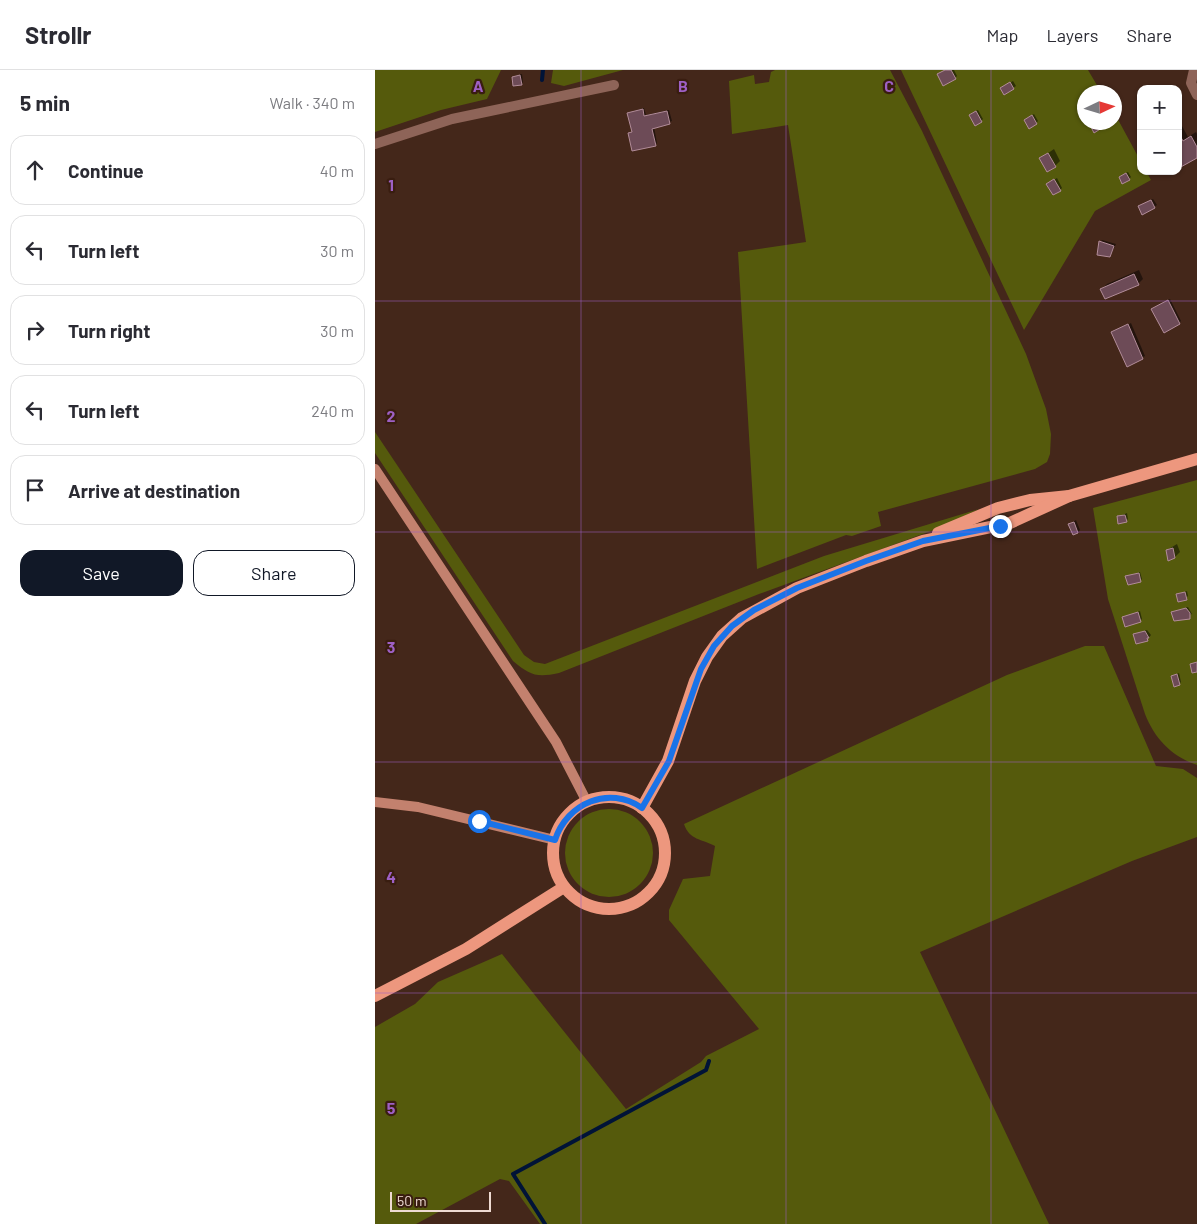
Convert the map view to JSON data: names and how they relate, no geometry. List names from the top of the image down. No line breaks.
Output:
{"scale_bar":"50 m","north":"right","page":{"header":"Strollr","nav":["Map","Layers","Share"],"heading":["5 min","Walk · 340 m"],"map_buttons":["+","−"],"list":[["Continue","40 m"],["Turn left","30 m"],["Turn right","30 m"],["Turn left","240 m"],"Arrive at destination"],"buttons":["Save","Share"],"scale":"50 m"},"grid":{"columns":["A","B","C"],"rows":["1","2","3","4","5"]}}
